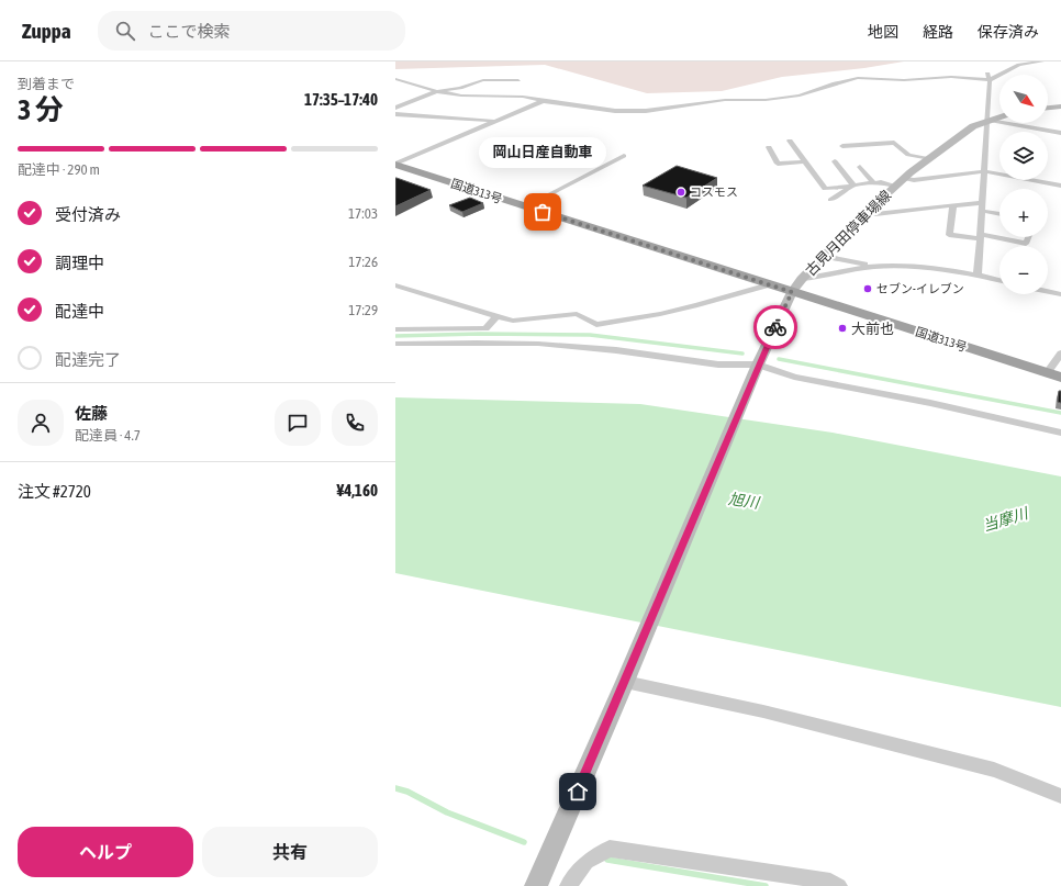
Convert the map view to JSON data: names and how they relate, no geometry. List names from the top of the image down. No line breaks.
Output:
{"streets":{"highway":["国道313号"],"main road":["古見月田停車場線"]},"crossings":[["国道313号","古見月田停車場線"]],"water":["旭川","当摩川"],"places":["コスモス","岡山日産自動車","セブン-イレブン","大前也"],"north":"bottom right","page":{"header":"Zuppa","search":"ここで検索","nav":["地図","経路","保存済み"],"heading":["3 分","到着まで","17:35–17:40"],"panel":["佐藤","配達員 · 4.7","注文 #2720","¥4,160"],"map_buttons":["+","−"],"bar":"配達中 · 290 m","bubble":"岡山日産自動車","list":[["受付済み","17:03"],["調理中","17:26"],["配達中","17:29"],"配達完了"],"buttons":["ヘルプ","共有"]}}
